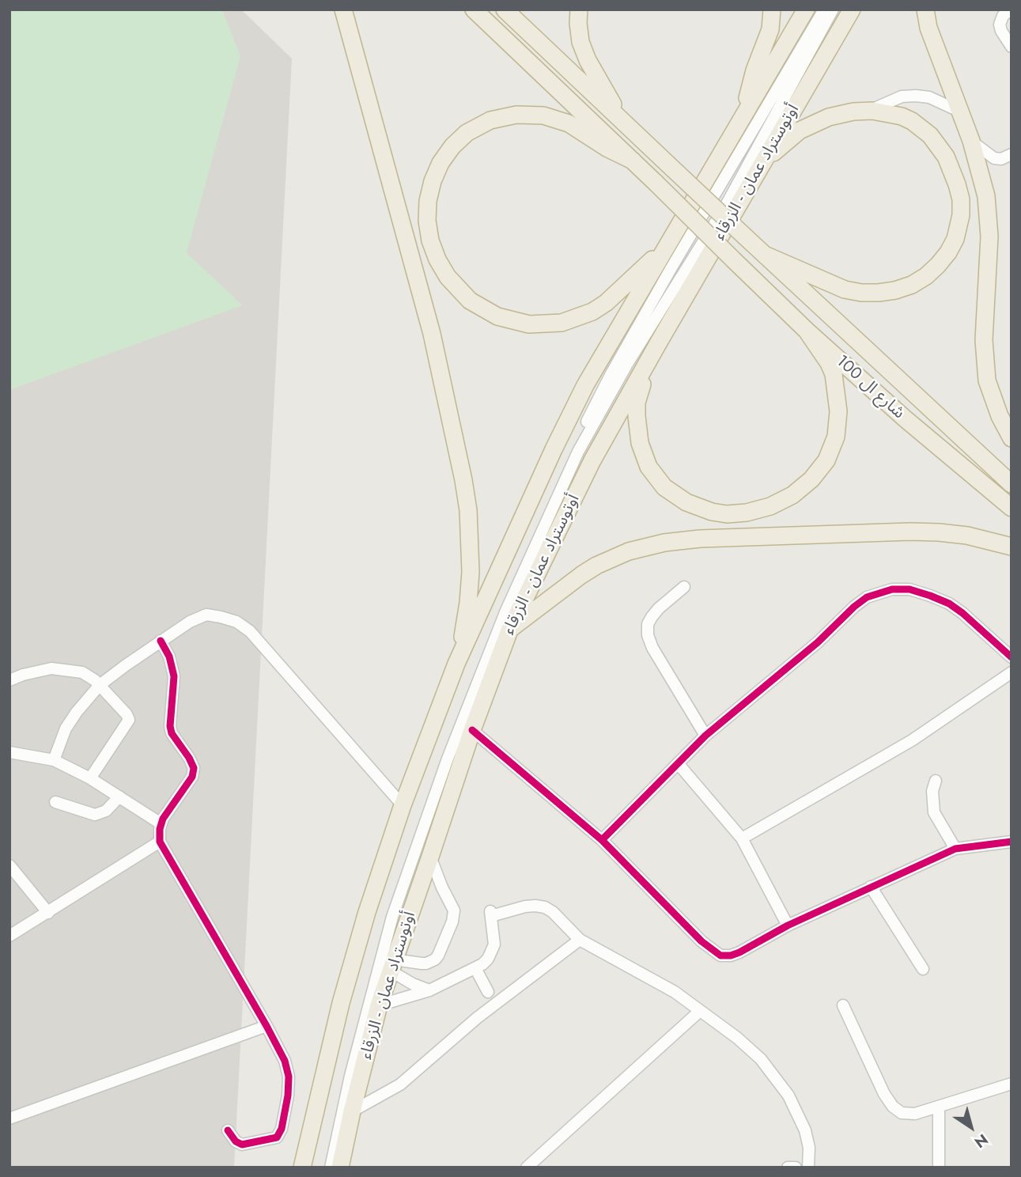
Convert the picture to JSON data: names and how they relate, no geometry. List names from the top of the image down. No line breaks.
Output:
{"streets":{"highway":["أوتوستراد عمان - الزرقاء","شارع ال 100"]},"north":"bottom right"}
